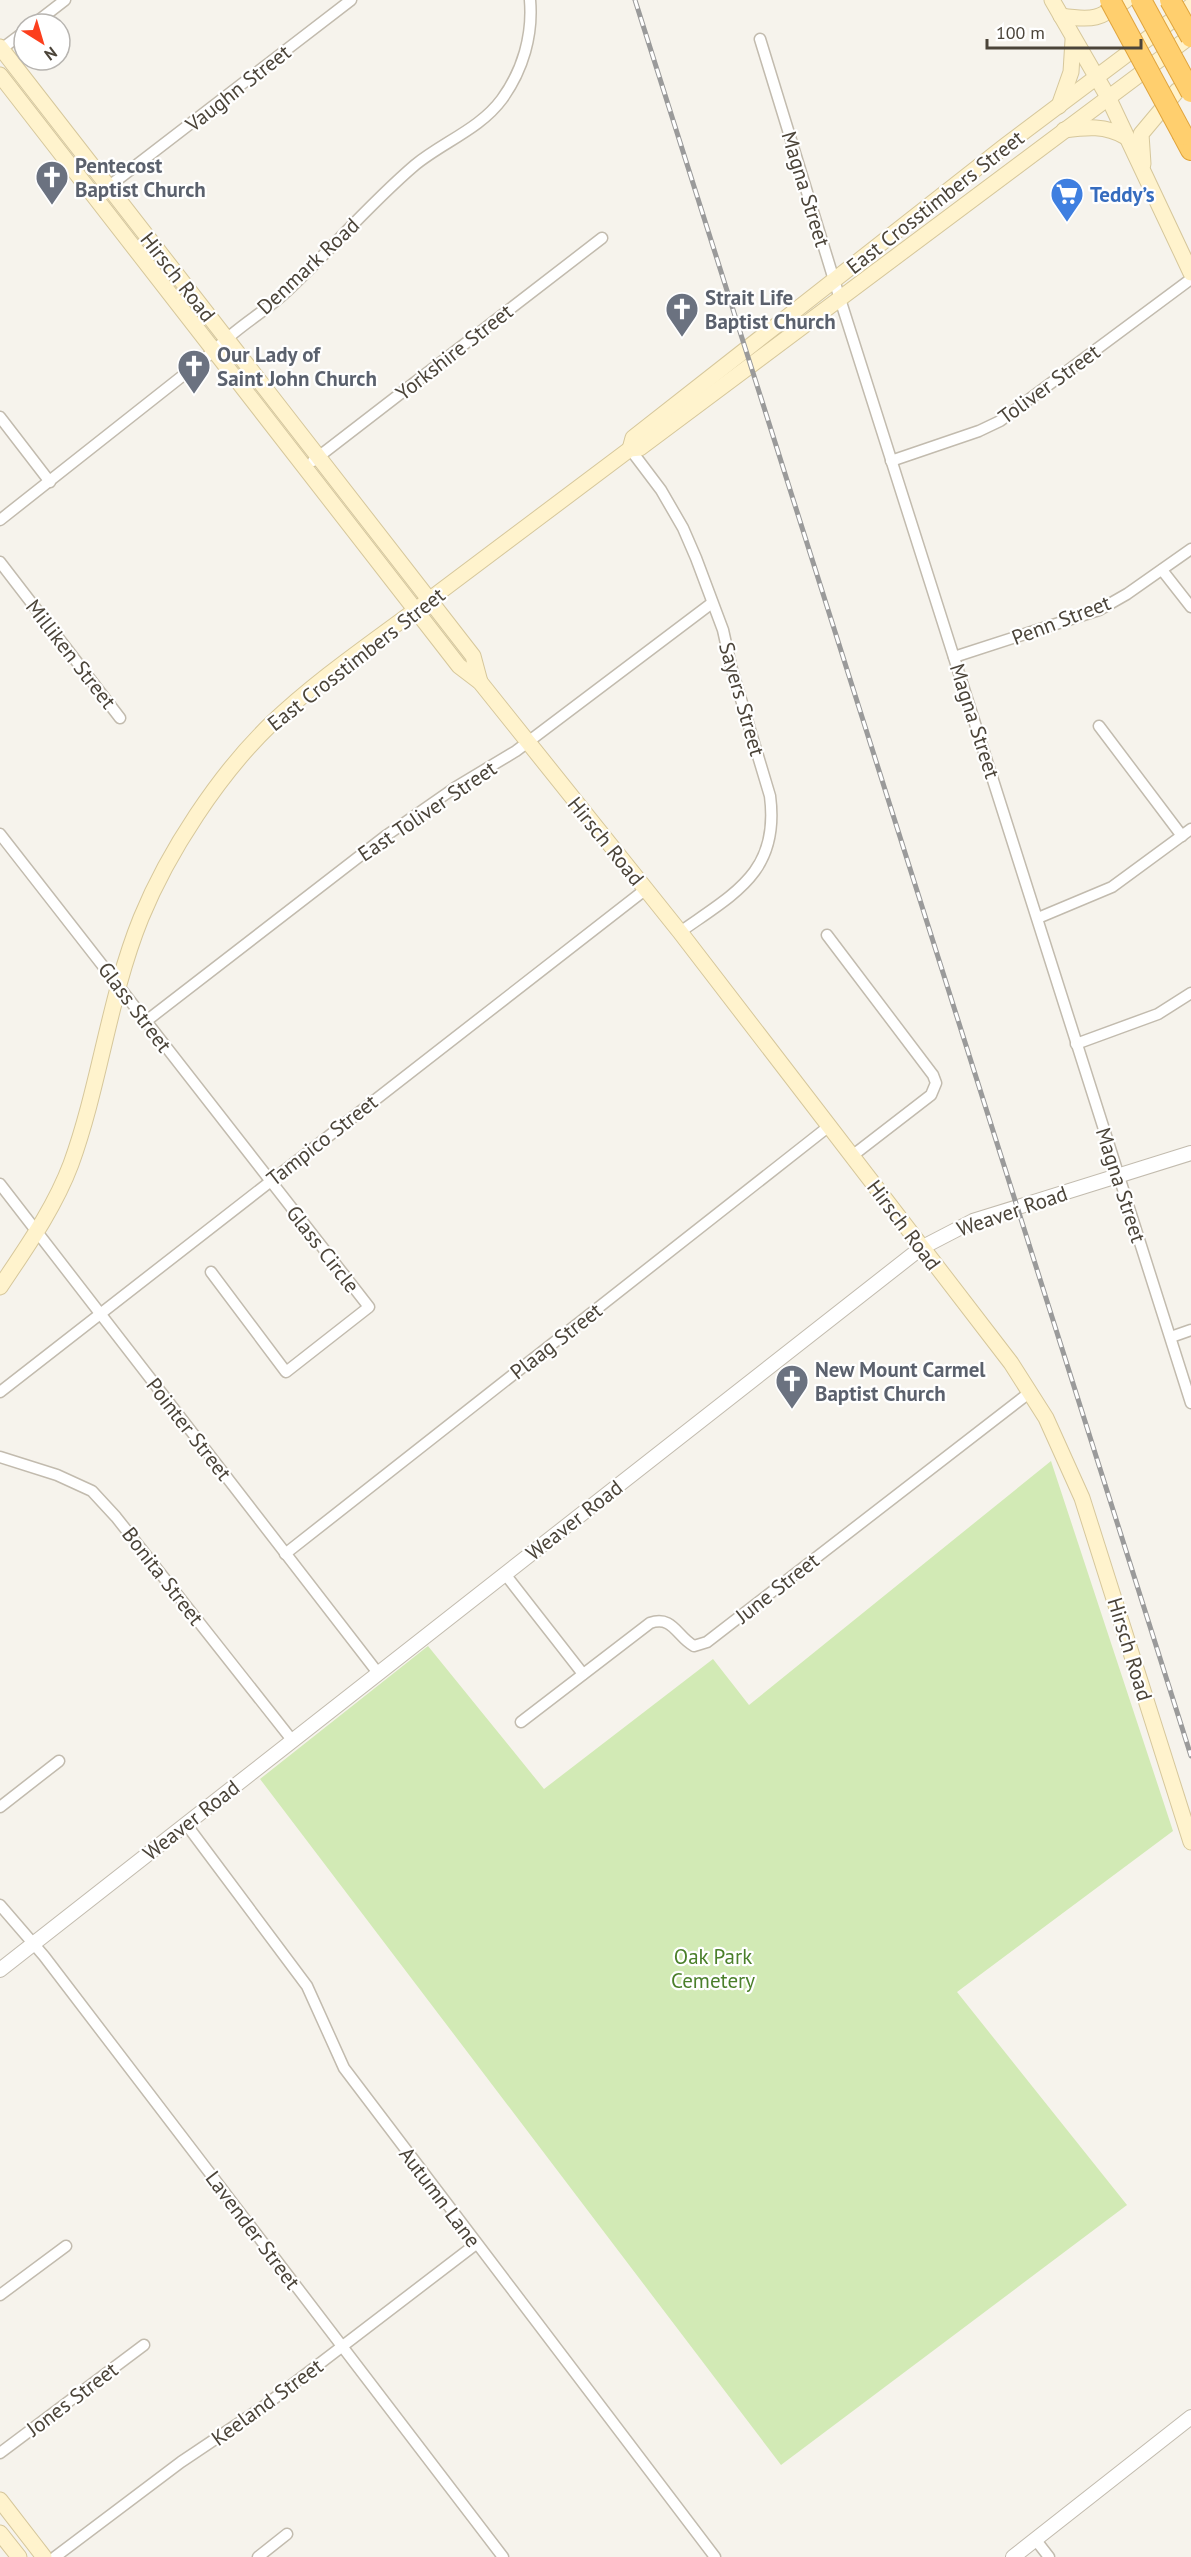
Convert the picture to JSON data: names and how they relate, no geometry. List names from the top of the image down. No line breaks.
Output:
{"streets":{"main road":["East Crosstimbers Street","Hirsch Road"],"street":["Vaughn Street","Magna Street","Denmark Road","Yorkshire Street","Toliver Street","Penn Street","Milliken Street","Sayers Street","East Toliver Street","Glass Street","Tampico Street","Weaver Road","Glass Circle","Plaag Street","Pointer Street","Bonita Street","June Street","Autumn Lane","Lavender Street","Jones Street","Keeland Street"]},"crossings":[["Vaughn Street","Hirsch Road"],["Magna Street","East Crosstimbers Street"],["Magna Street","Toliver Street"],["Magna Street","Penn Street"],["Magna Street","Weaver Road"],["East Crosstimbers Street","Hirsch Road"],["East Crosstimbers Street","Sayers Street"],["East Crosstimbers Street","Glass Street"],["East Crosstimbers Street","Pointer Street"],["Denmark Road","Hirsch Road"],["Hirsch Road","Yorkshire Street"],["Hirsch Road","Sayers Street"],["Hirsch Road","East Toliver Street"],["Hirsch Road","Tampico Street"],["Hirsch Road","Weaver Road"],["Hirsch Road","Plaag Street"],["Hirsch Road","June Street"],["Sayers Street","East Toliver Street"],["East Toliver Street","Glass Street"],["Glass Street","Tampico Street"],["Glass Street","Glass Circle"],["Tampico Street","Glass Circle"],["Tampico Street","Pointer Street"],["Weaver Road","Pointer Street"],["Weaver Road","Bonita Street"],["Weaver Road","Autumn Lane"],["Weaver Road","Lavender Street"],["Plaag Street","Pointer Street"],["Autumn Lane","Keeland Street"],["Lavender Street","Keeland Street"]],"parks":["Oak Park Cemetery"],"places":{"church":["Pentecost Baptist Church","Strait Life Baptist Church","Our Lady of Saint John Church","New Mount Carmel Baptist Church"],"supermarket":["Teddy’s"]},"scale_bar":"100 m","north":"bottom right"}
